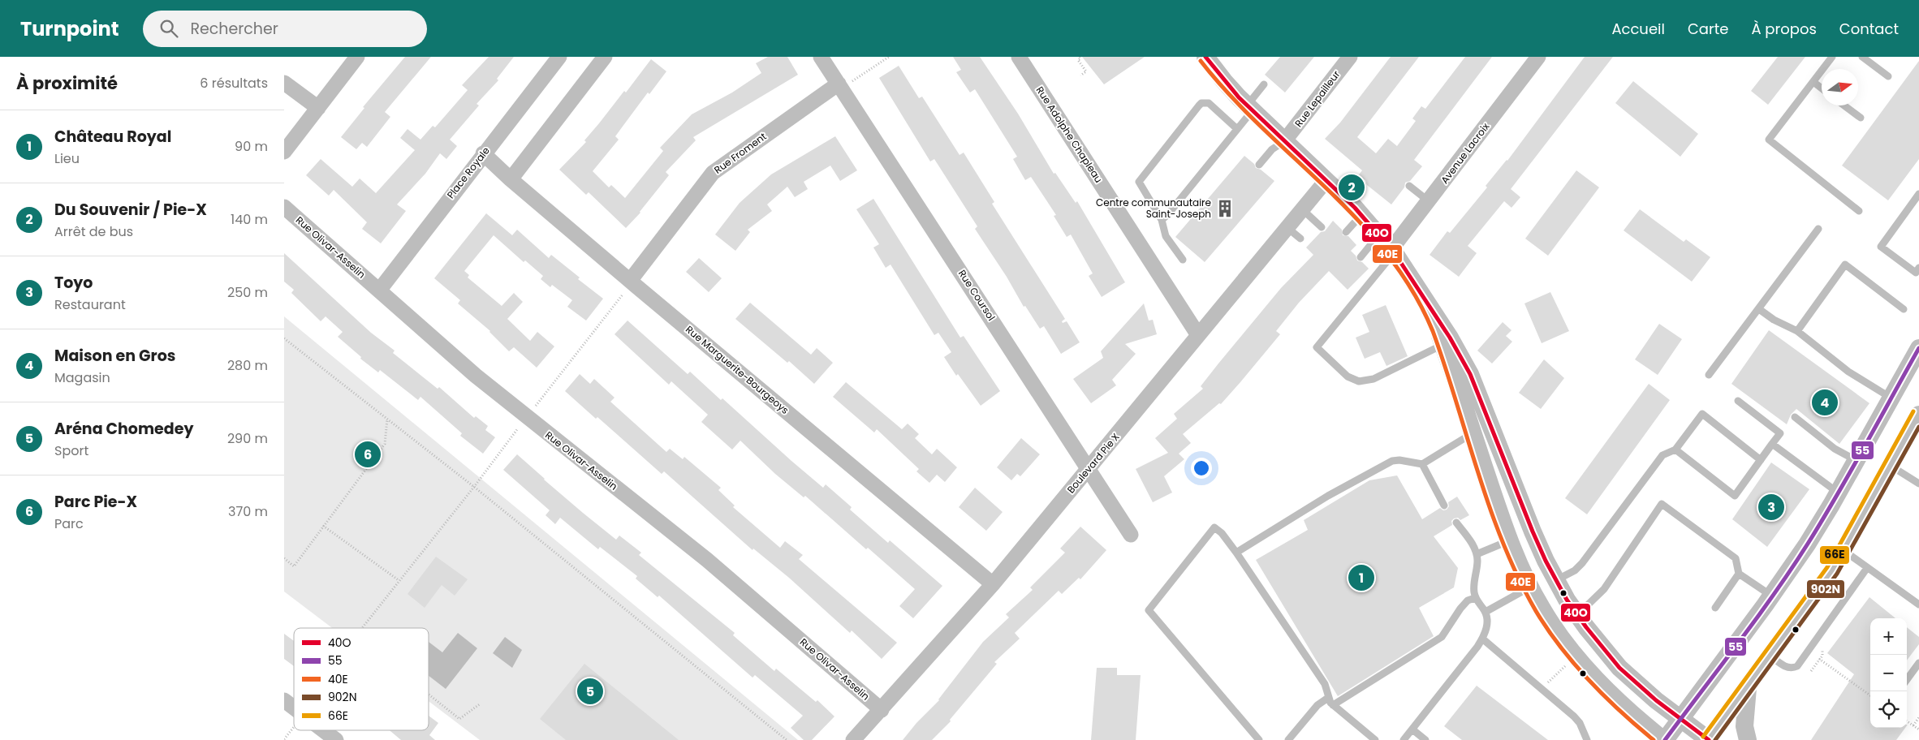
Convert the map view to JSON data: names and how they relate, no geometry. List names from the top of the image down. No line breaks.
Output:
{"streets":{"street":["Rue Lepailleur","Rue Adolphe Chapleau","Rue Froment","Avenue Lacroix","Place Royale","Rue Olivar-Asselin","Rue Coursol","Rue Marguerite-Bourgeoys","Boulevard Pie X"]},"crossings":[["Rue Adolphe Chapleau","Boulevard Pie X"],["Rue Froment","Rue Coursol"],["Rue Froment","Rue Marguerite-Bourgeoys"],["Place Royale","Rue Olivar-Asselin"],["Place Royale","Rue Marguerite-Bourgeoys"],["Rue Olivar-Asselin","Boulevard Pie X"],["Rue Coursol","Boulevard Pie X"],["Rue Marguerite-Bourgeoys","Boulevard Pie X"]],"places":{"building":["Centre communautaire Saint-Joseph"]},"lines":["transit line 40O","transit line 40E","transit line 55","transit line 66E","transit line 902N"],"legend":["40O","55","40E","902N","66E"],"north":"right","page":{"header":"Turnpoint","search":"Rechercher","nav":["Accueil","Carte","À propos","Contact"],"heading":["À proximité","6 résultats"],"list":[{"mark":"1","name":"Château Royal","note":"Lieu","value":"90 m"},{"mark":"2","name":"Du Souvenir / Pie-X","note":"Arrêt de bus","value":"140 m"},{"mark":"3","name":"Toyo","note":"Restaurant","value":"250 m"},{"mark":"4","name":"Maison en Gros","note":"Magasin","value":"280 m"},{"mark":"5","name":"Aréna Chomedey","note":"Sport","value":"290 m"},{"mark":"6","name":"Parc Pie-X","note":"Parc","value":"370 m"}],"pins":["2","4","6","3","1","5"],"map_buttons":["+","−"]}}
